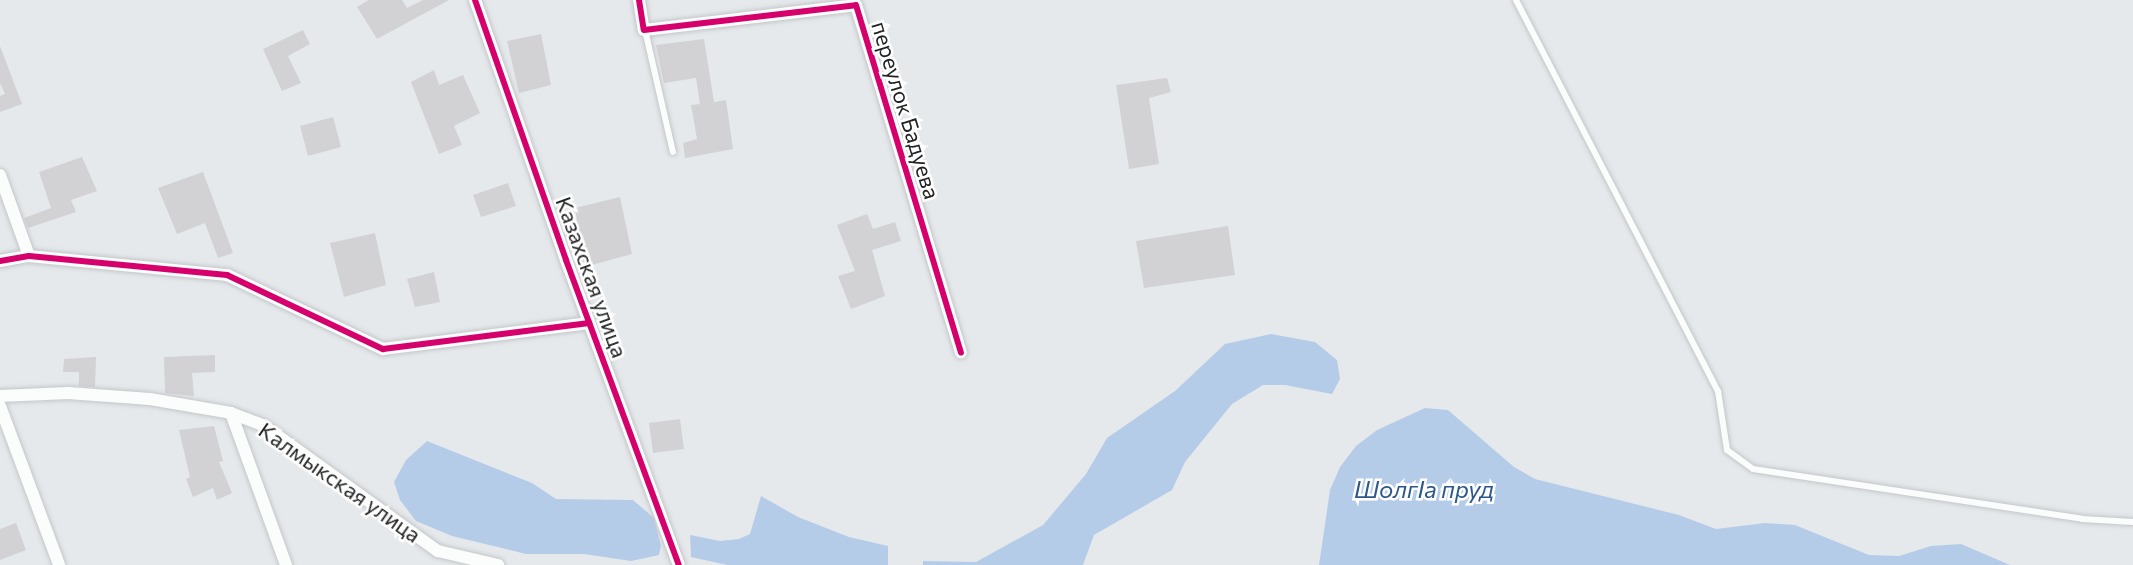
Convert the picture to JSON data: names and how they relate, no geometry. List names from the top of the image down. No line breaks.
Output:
{"streets":{"street":["переулок Бадуева","Казахская улица","Калмыкская улица"]},"water":["ШолгIа пруд"]}
